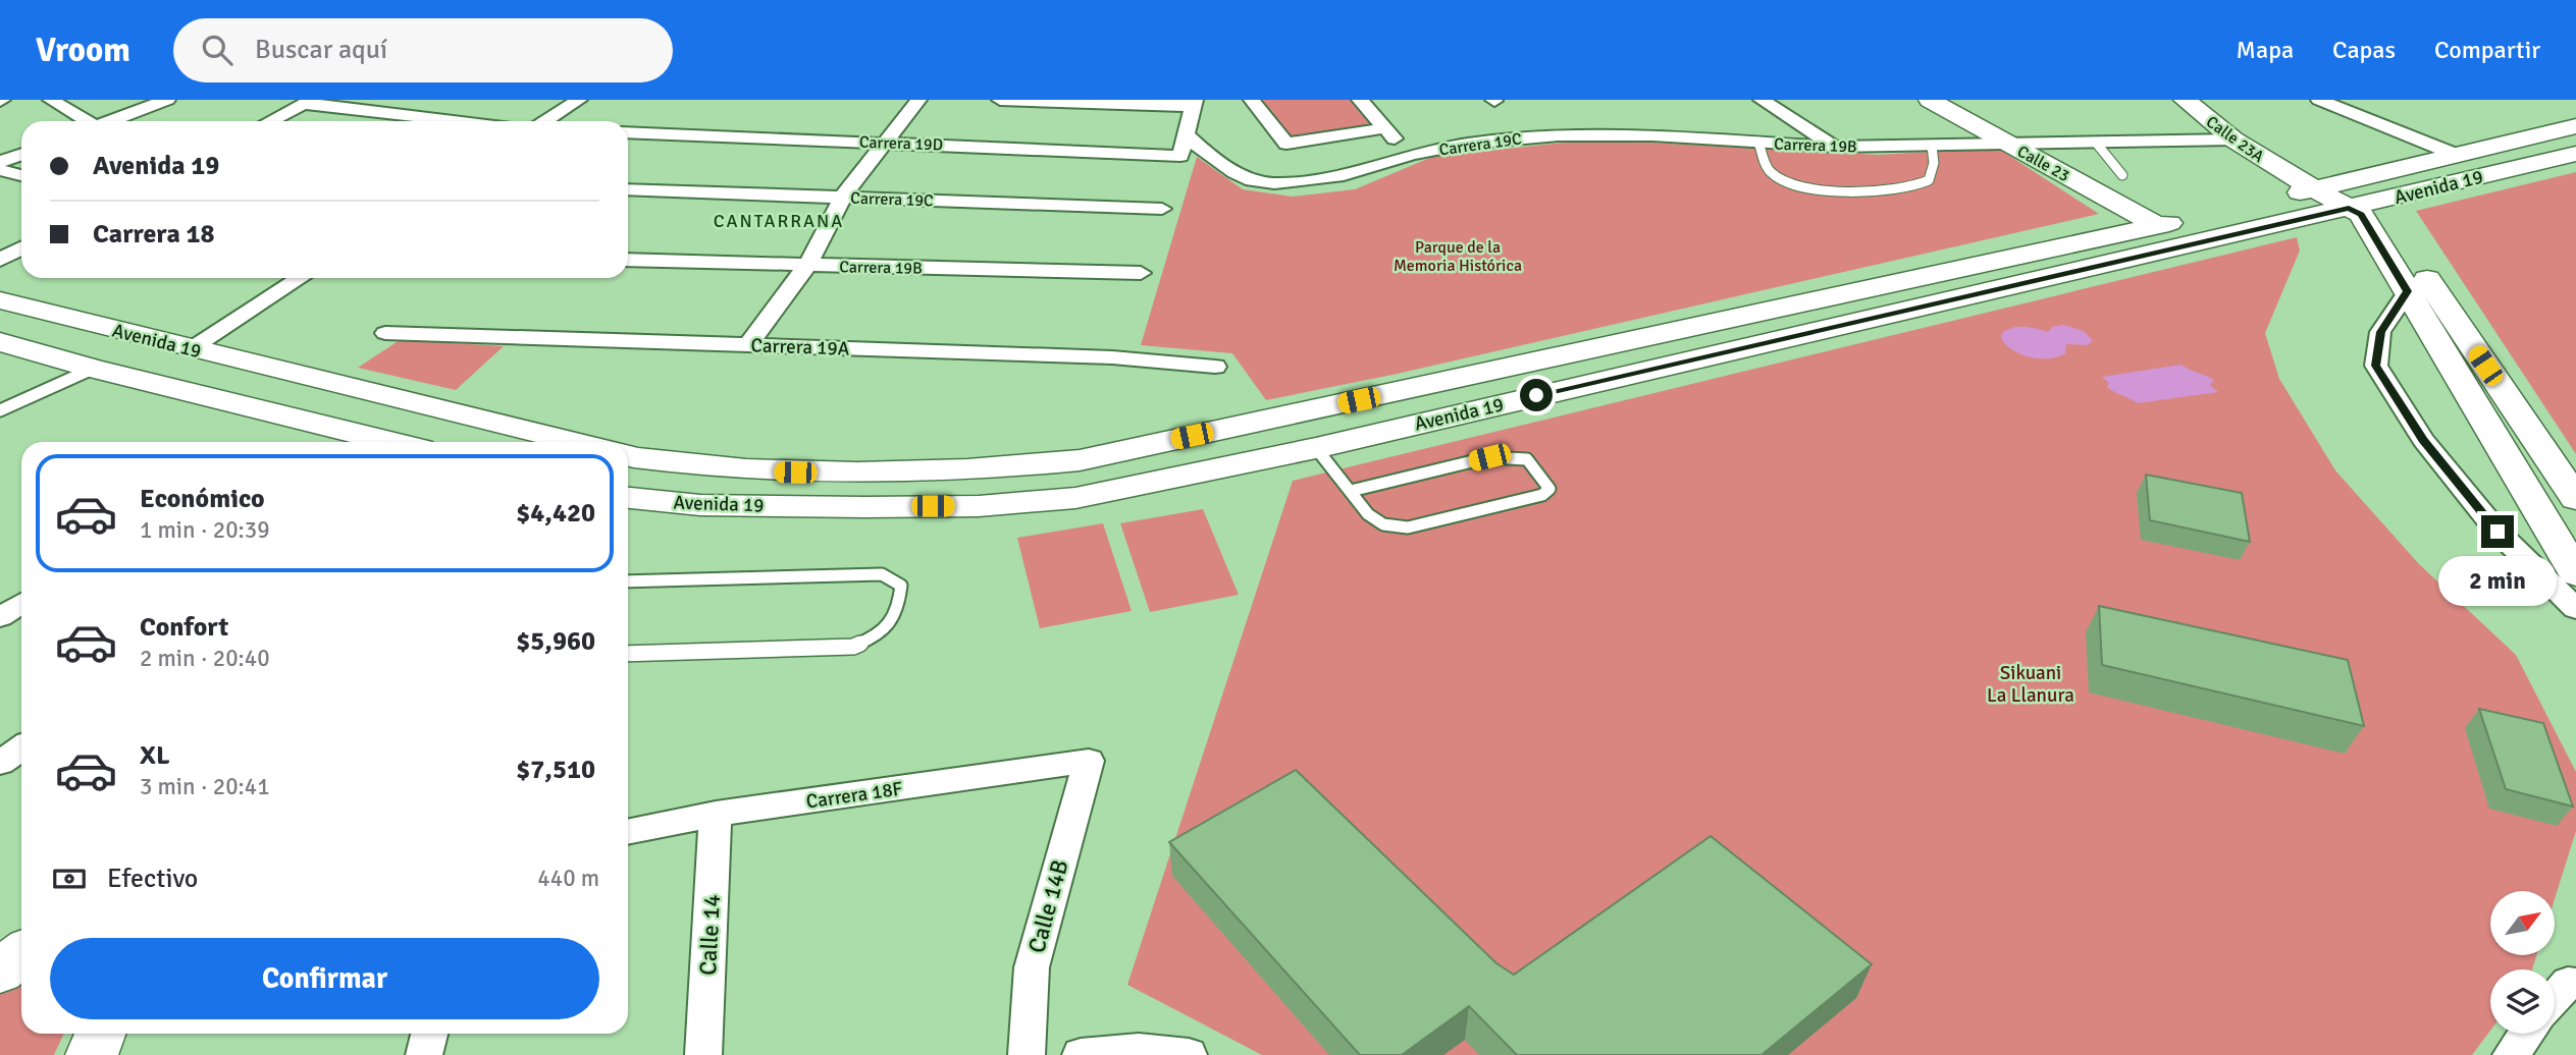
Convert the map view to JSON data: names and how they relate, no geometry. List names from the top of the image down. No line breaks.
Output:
{"streets":{"main road":["Calle 23A","Calle 23","Avenida 19"],"street":["Carrera 19D","Carrera 19C","Carrera 19B","Carrera 19A","Carrera 18F","Calle 14B","Calle 14"]},"crossings":[["Calle 23A","Avenida 19"],["Carrera 19D","Carrera 19C"],["Carrera 19C","Carrera 19B"],["Carrera 19B","Calle 23"],["Calle 23","Avenida 19"],["Carrera 18F","Calle 14B"],["Carrera 18F","Calle 14"]],"districts":["CANTARRANA"],"parks":["Parque de la Memoria Histórica","Sikuani La Llanura"],"north":"top right","page":{"header":"Vroom","search":"Buscar aquí","nav":["Mapa","Capas","Compartir"],"banner":["Avenida 19","Carrera 18"],"list":[{"name":"Económico","note":"1 min · 20:39","value":"$4,420"},{"name":"Confort","note":"2 min · 20:40","value":"$5,960"},{"name":"XL","note":"3 min · 20:41","value":"$7,510"}],"bubble":"2 min","pay":["Efectivo","440 m"],"buttons":"Confirmar"}}
